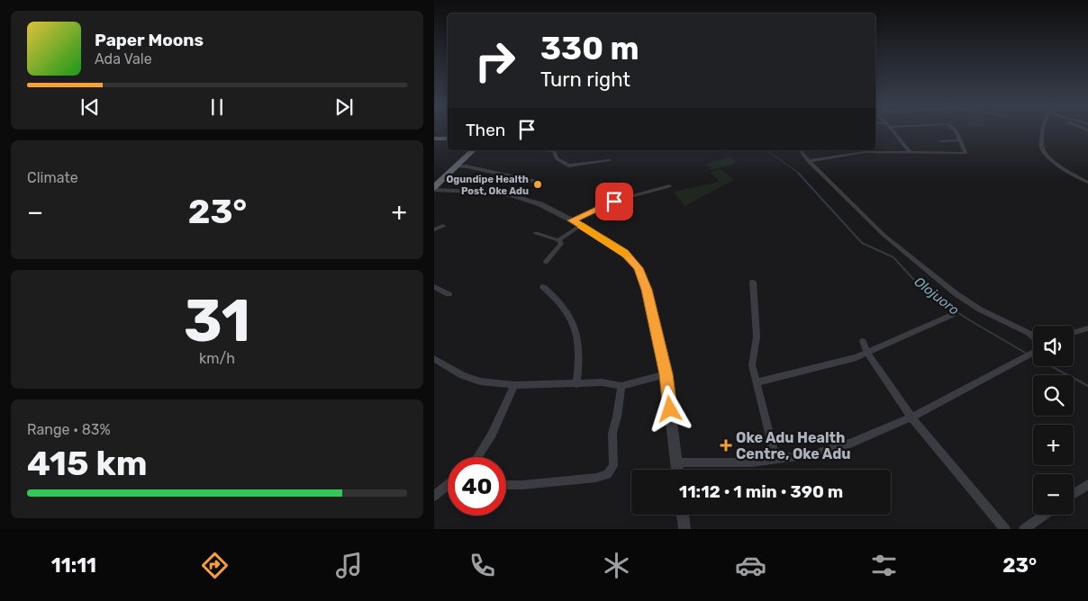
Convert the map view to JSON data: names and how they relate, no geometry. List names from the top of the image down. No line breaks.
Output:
{"water":["Olojuoro"],"places":{"other":["Ogundipe Health Post, Oke Adu"],"health":["Oke Adu Health Centre, Oke Adu"]},"page":{"turn":["330 m","Turn right"],"song":["Paper Moons","Ada Vale"],"then":"Then","tile":["Climate",["31","km/h"],["Range · 83%","415 km"]],"heat":["−","23°","+"],"map_buttons":["+","−"],"limit":"40","trip":"11:12 · 1 min · 390 m","tabs":["11:11","23°"]}}
